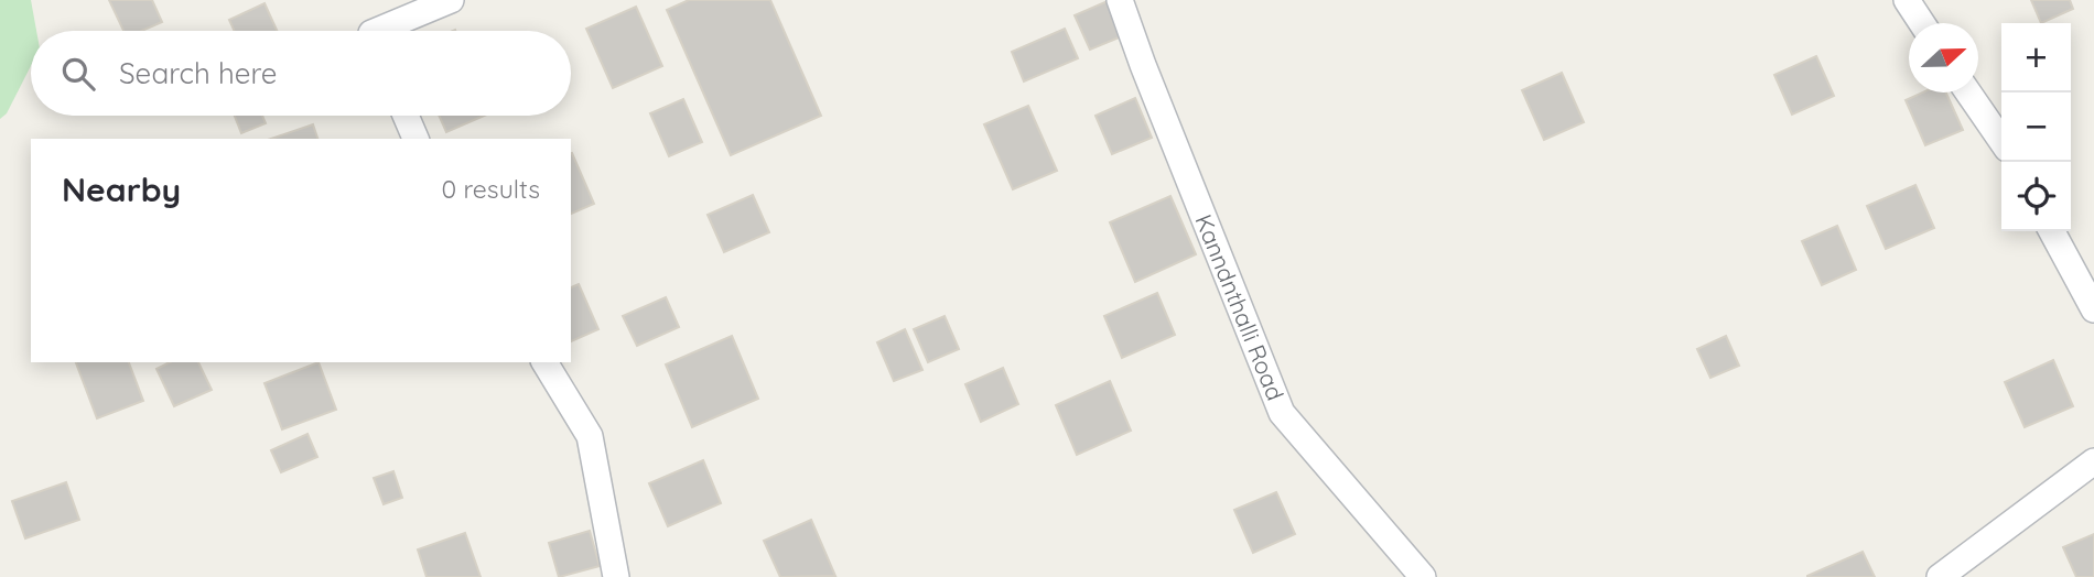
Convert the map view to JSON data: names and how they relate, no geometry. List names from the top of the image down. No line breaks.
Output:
{"streets":{"street":["Kanndnthalli Road"]},"north":"right","page":{"map_buttons":["+","−"],"search":"Search here","heading":["Nearby","0 results"]}}
